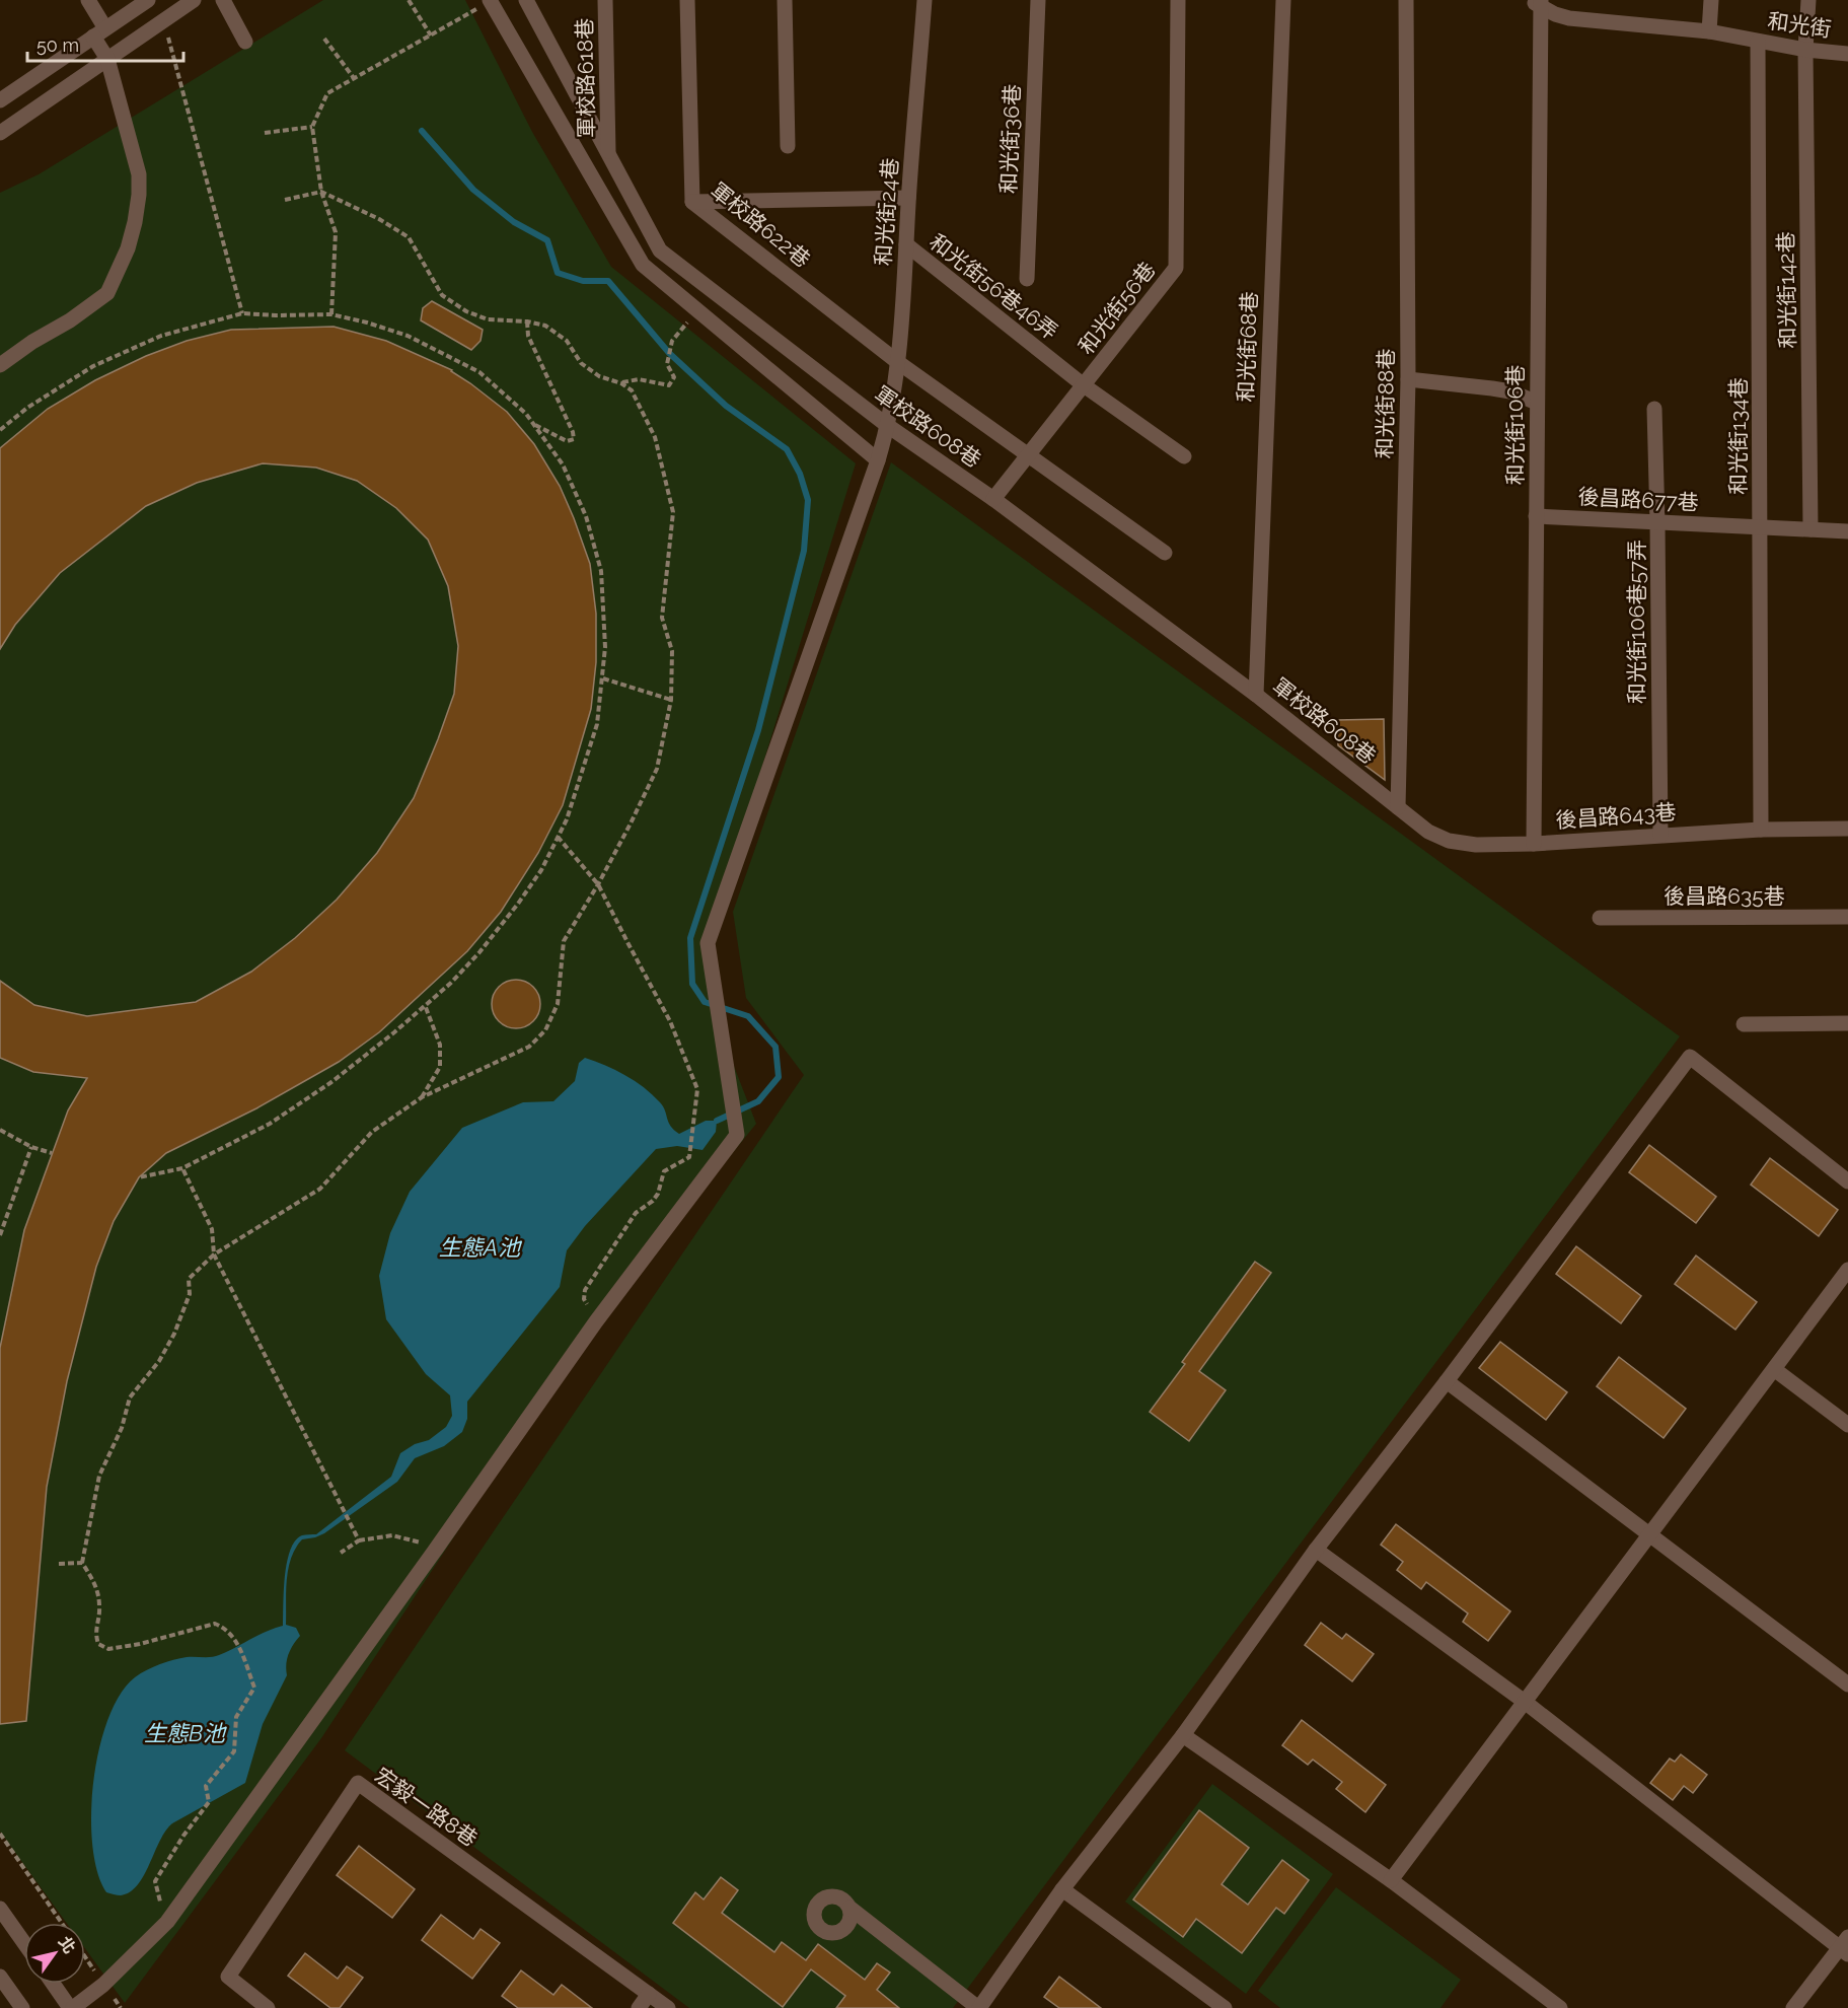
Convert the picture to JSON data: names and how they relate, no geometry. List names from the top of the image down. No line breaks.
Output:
{"streets":{"street":["和光街","軍校路618巷","和光街36巷","和光街24巷","軍校路622巷","和光街56巷46弄","和光街142巷","和光街56巷","和光街68巷","和光街88巷","和光街106巷","軍校路608巷","和光街134巷","後昌路677巷","和光街106巷57弄","後昌路643巷","後昌路635巷","宏毅一路8巷"]},"crossings":[["和光街","和光街142巷"],["和光街","和光街106巷"],["和光街","和光街134巷"],["軍校路618巷","軍校路608巷"],["和光街24巷","軍校路622巷"],["和光街24巷","和光街56巷46弄"],["和光街24巷","軍校路608巷"],["軍校路622巷","和光街56巷"],["和光街56巷46弄","和光街56巷"],["和光街142巷","後昌路677巷"],["和光街56巷","軍校路608巷"],["和光街68巷","軍校路608巷"],["和光街88巷","軍校路608巷"],["和光街88巷","後昌路643巷"],["和光街106巷","後昌路677巷"],["和光街106巷","後昌路643巷"],["軍校路608巷","後昌路643巷"],["和光街134巷","後昌路677巷"],["和光街134巷","後昌路643巷"],["後昌路677巷","和光街106巷57弄"],["和光街106巷57弄","後昌路643巷"]],"water":["生態A池","生態B池"],"scale_bar":"50 m","north":"top right"}
